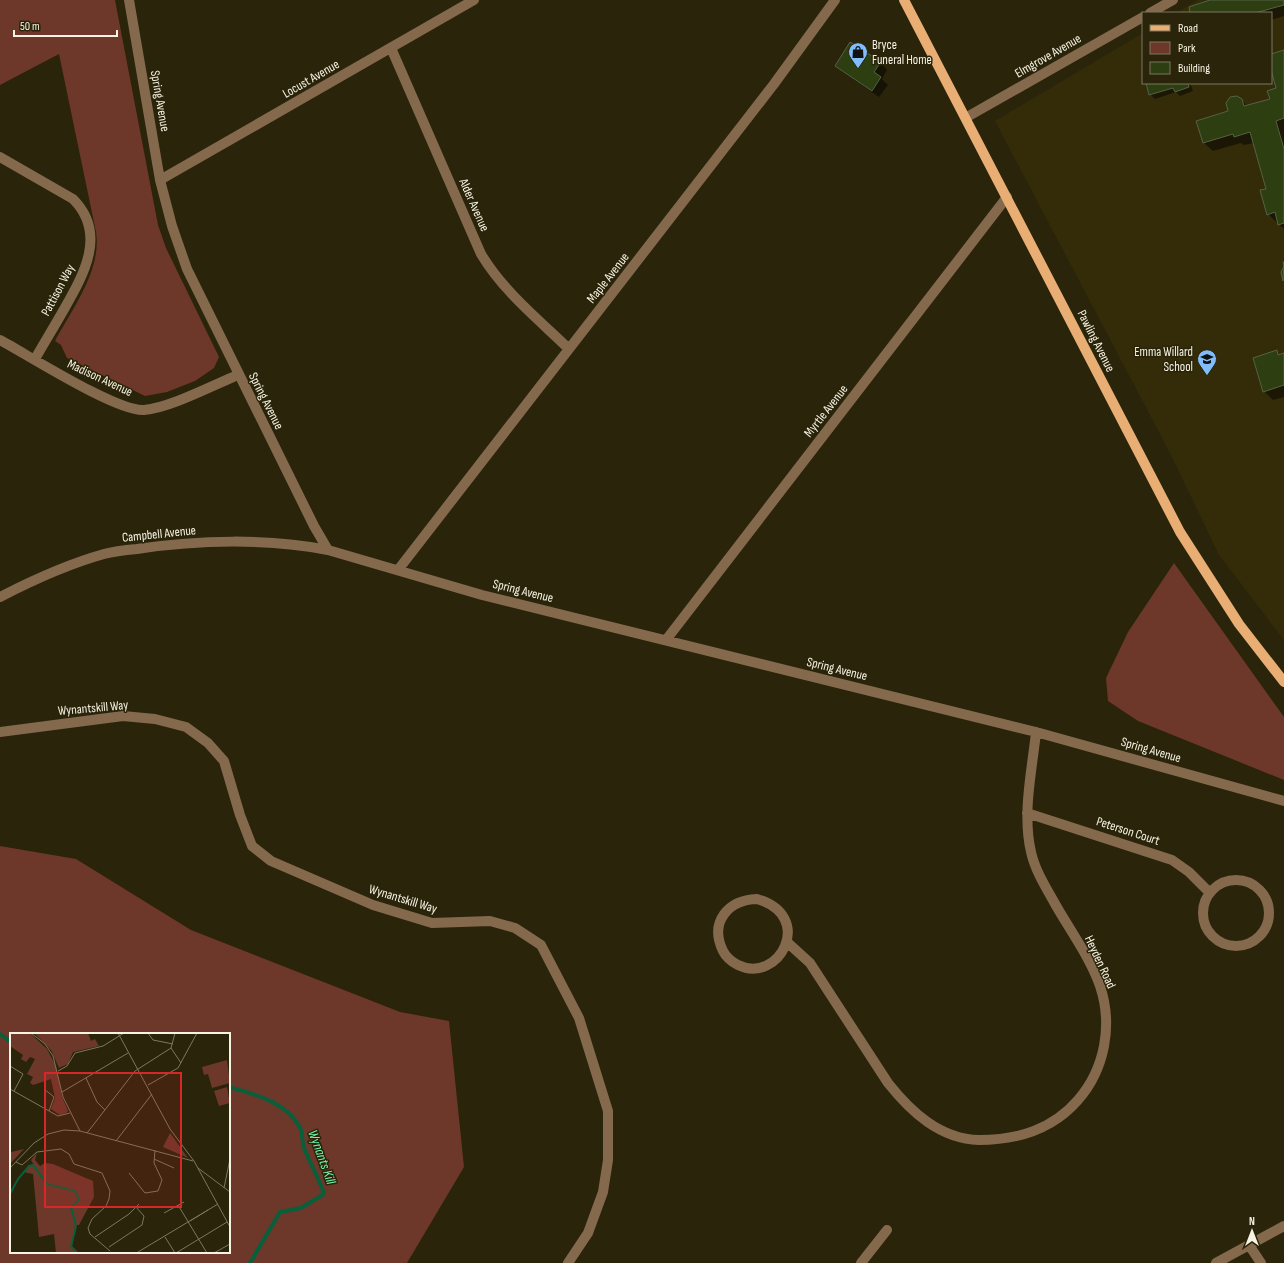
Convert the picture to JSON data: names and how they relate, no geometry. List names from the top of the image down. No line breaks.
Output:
{"streets":{"main road":["Pawling Avenue"],"street":["Elmgrove Avenue","Locust Avenue","Spring Avenue","Alder Avenue","Maple Avenue","Pattison Way","Madison Avenue","Myrtle Avenue","Campbell Avenue","Wynantskill Way","Peterson Court","Heyden Road"]},"crossings":[["Elmgrove Avenue","Pawling Avenue"],["Locust Avenue","Spring Avenue"],["Locust Avenue","Alder Avenue"],["Spring Avenue","Maple Avenue"],["Spring Avenue","Madison Avenue"],["Spring Avenue","Myrtle Avenue"],["Spring Avenue","Campbell Avenue"],["Spring Avenue","Heyden Road"],["Alder Avenue","Maple Avenue"],["Pattison Way","Madison Avenue"],["Pawling Avenue","Myrtle Avenue"],["Peterson Court","Heyden Road"]],"water":["Wynants Kill"],"places":{"shop":["Bryce Funeral Home"],"school or university":["Emma Willard School"]},"legend":["Road","Park","Building"],"scale_bar":"50 m","north":"top"}
